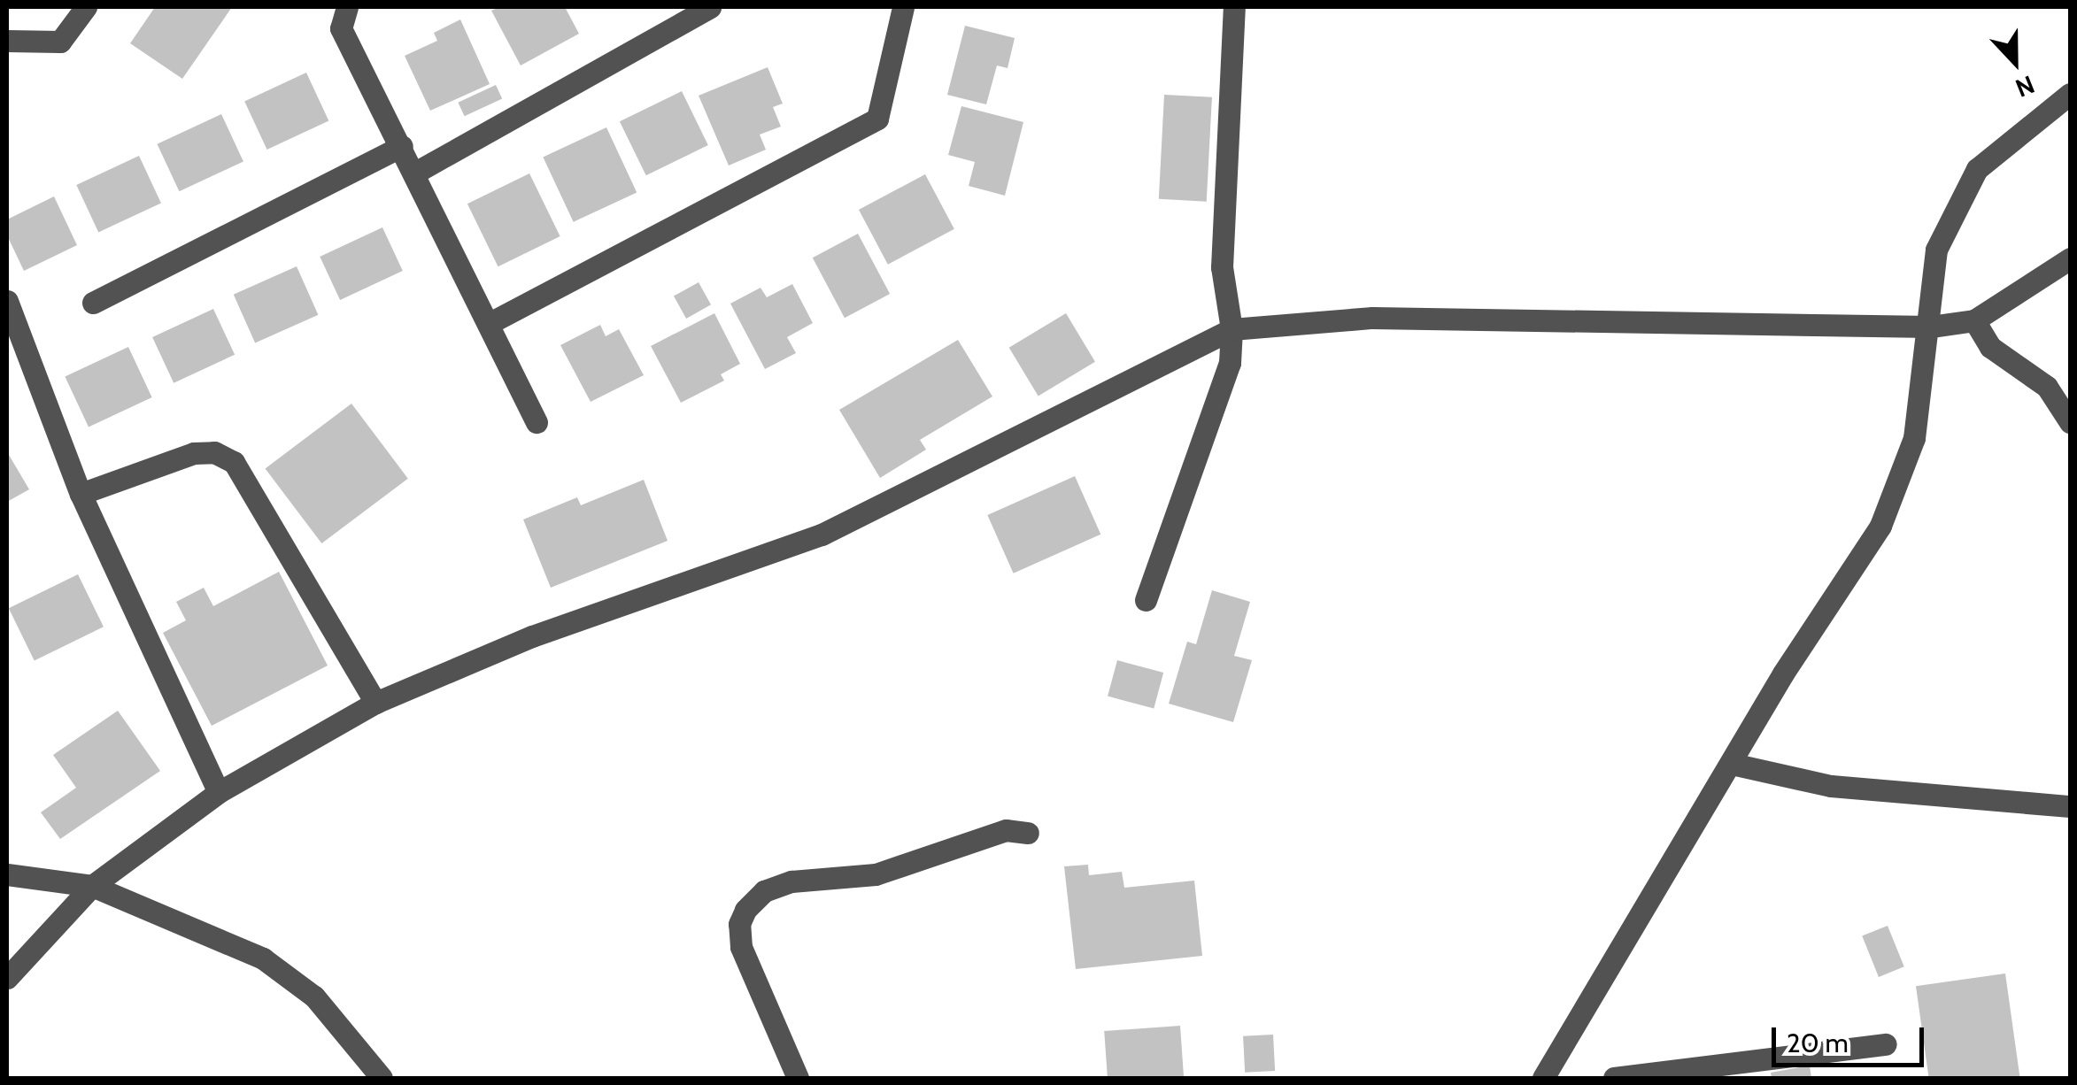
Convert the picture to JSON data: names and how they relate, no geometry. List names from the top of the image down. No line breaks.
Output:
{"scale_bar":"20 m","north":"bottom"}
